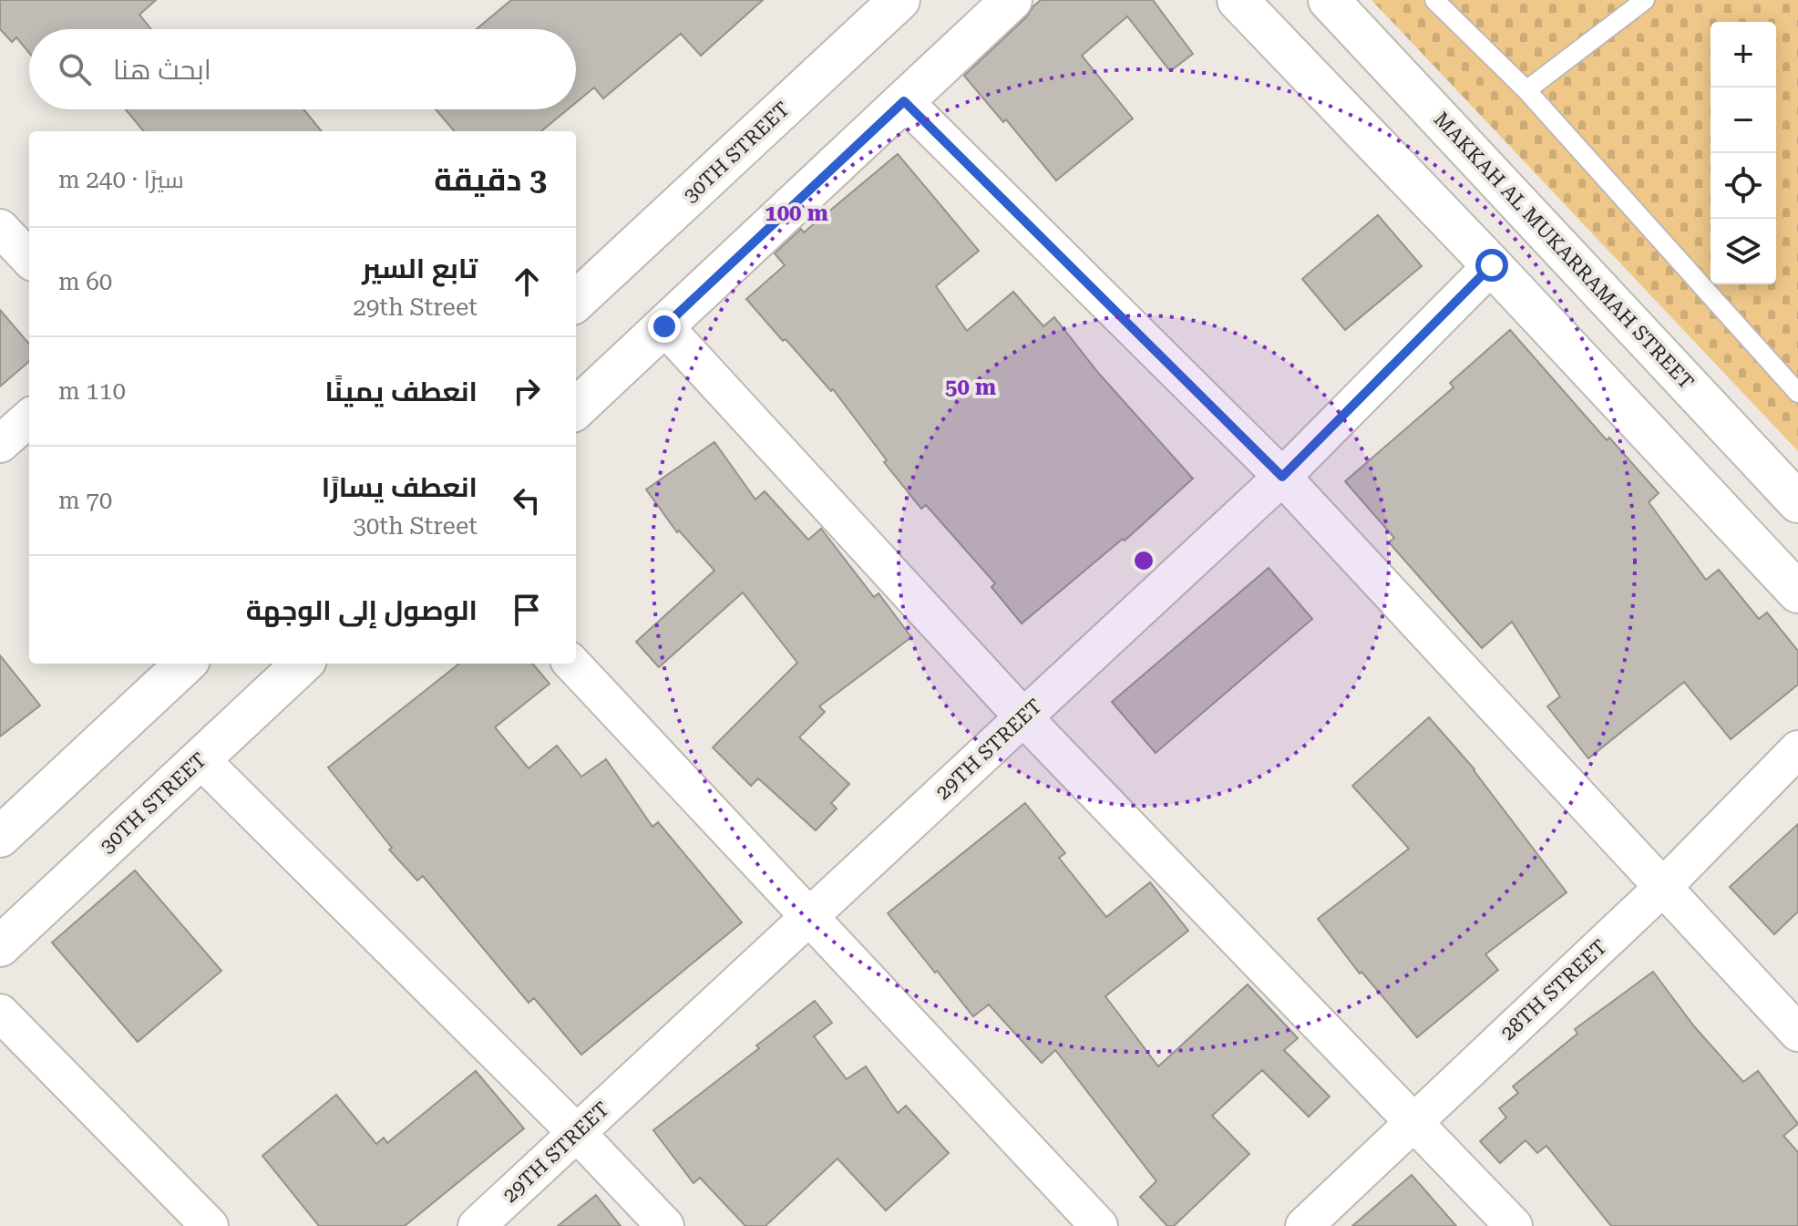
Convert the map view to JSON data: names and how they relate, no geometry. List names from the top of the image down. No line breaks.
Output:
{"streets":{"street":["30TH STREET","MAKKAH AL MUKARRAMAH STREET","29TH STREET","28TH STREET"]},"page":{"map_buttons":["+","−"],"search":"ابحث هنا","heading":["3 دقيقة","سيرًا · 240 m"],"list":[["تابع السير","29th Street","60 m"],["انعطف يمينًا","110 m"],["انعطف يسارًا","30th Street","70 m"],"الوصول إلى الوجهة"]},"rings":["100 m","50 m"]}
